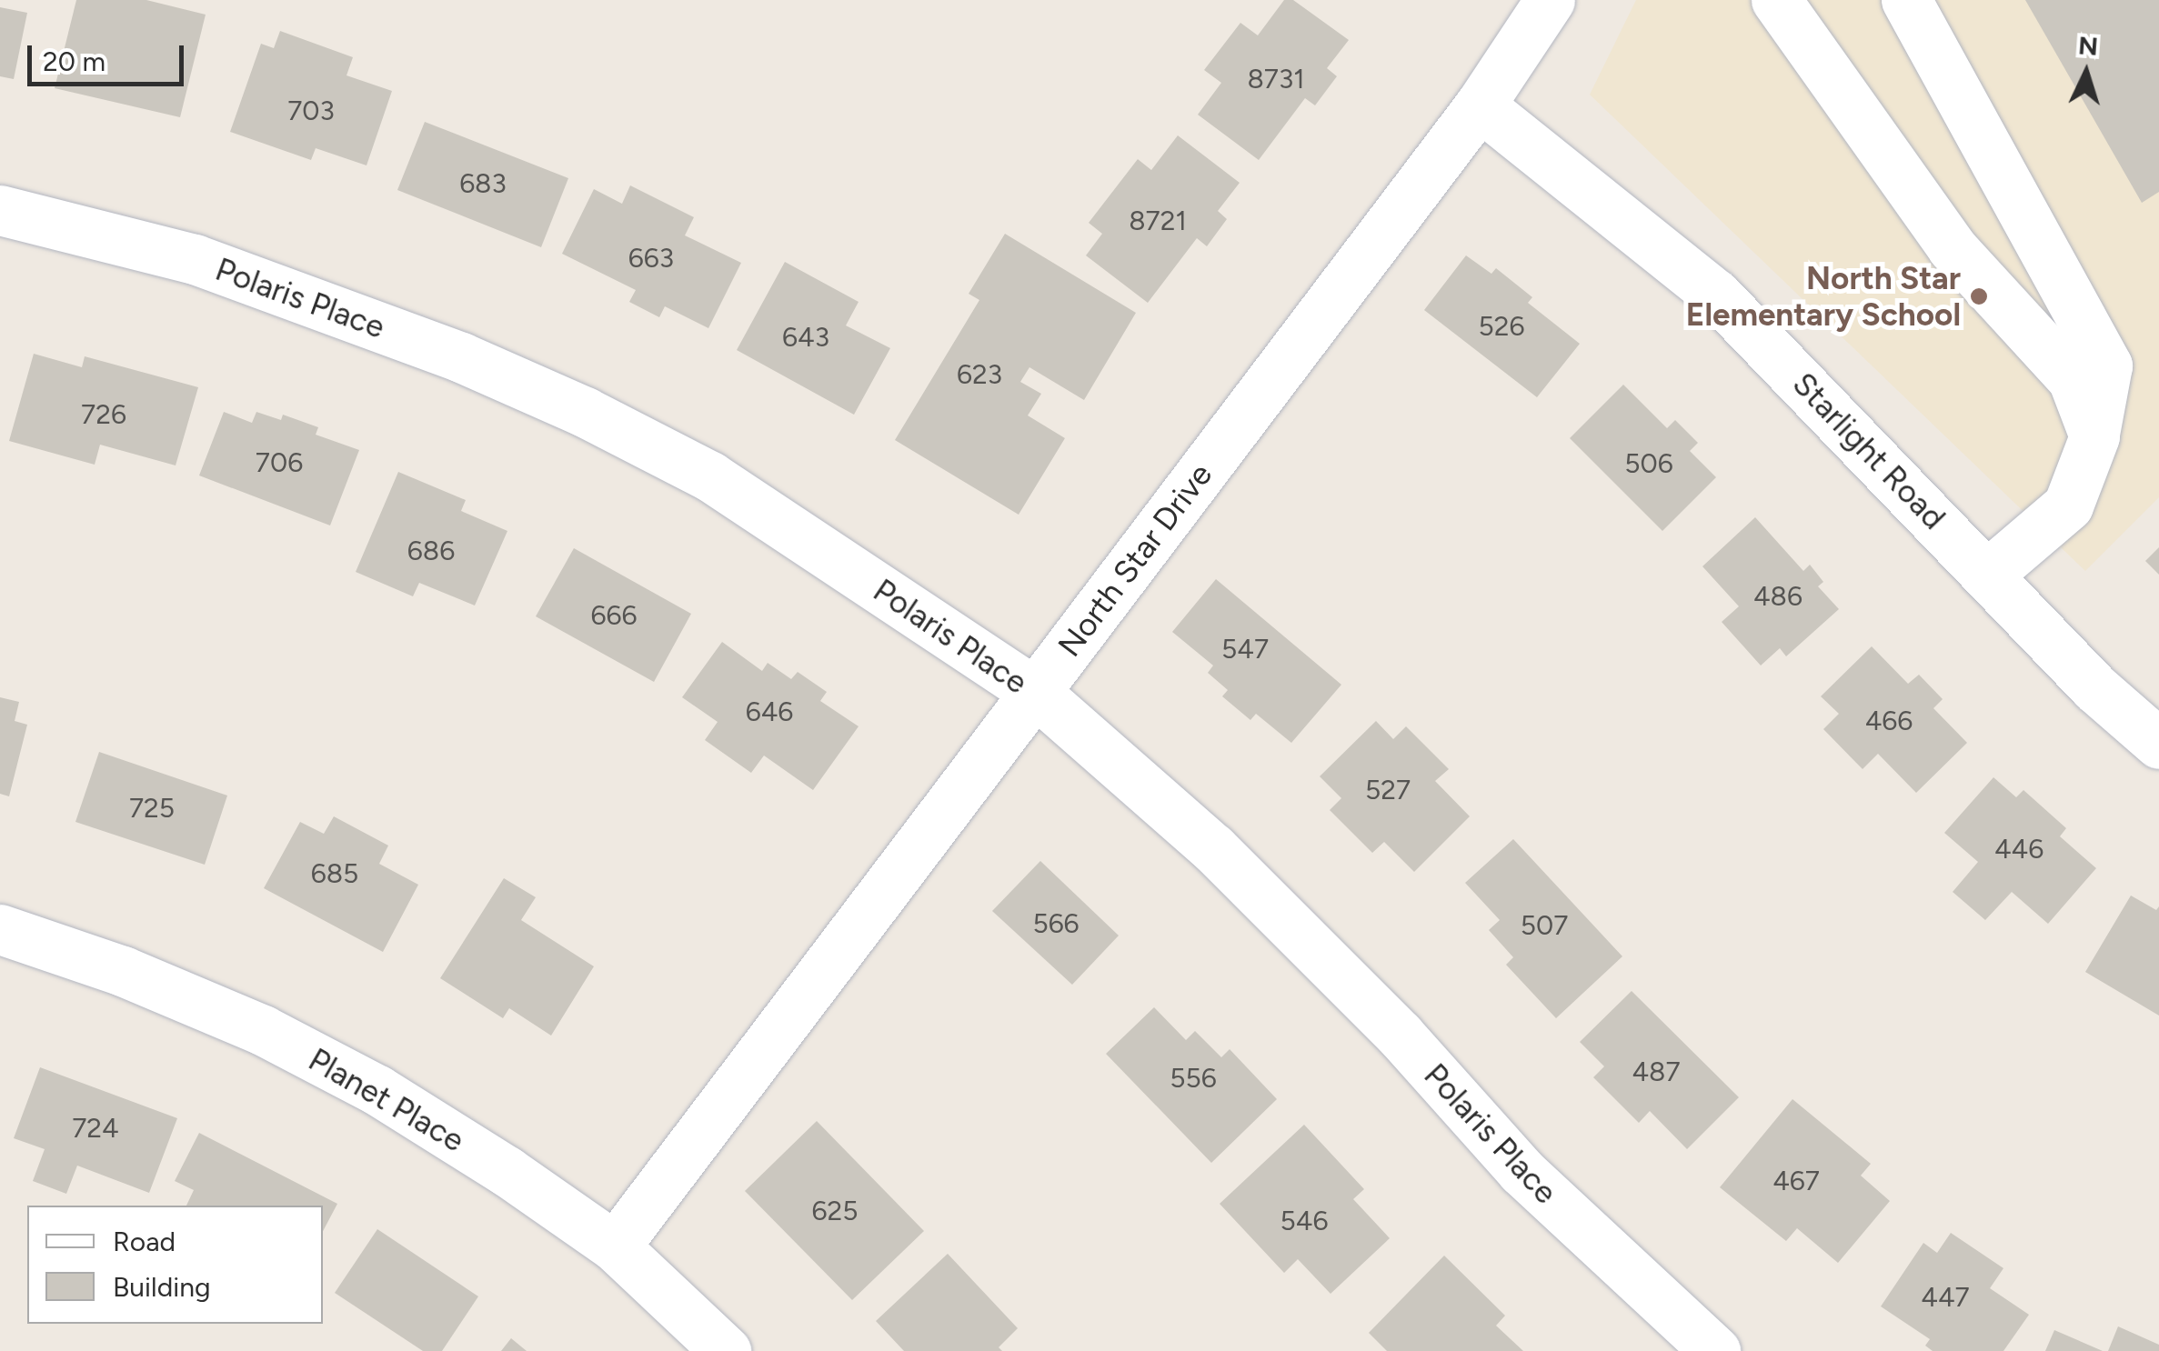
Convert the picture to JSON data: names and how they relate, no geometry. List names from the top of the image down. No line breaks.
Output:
{"streets":{"street":["Polaris Place","Starlight Road","North Star Drive","Planet Place"]},"crossings":[["Polaris Place","North Star Drive"],["Starlight Road","North Star Drive"],["North Star Drive","Planet Place"]],"places":["North Star Elementary School"],"house_numbers":["8731","703","683","8721","663","526","643","623","726","706","506","686","486","666","547","646","466","527","725","446","685","566","507","487","556","724","467","625","546","447"],"legend":["Road","Building"],"scale_bar":"20 m","north":"top"}
